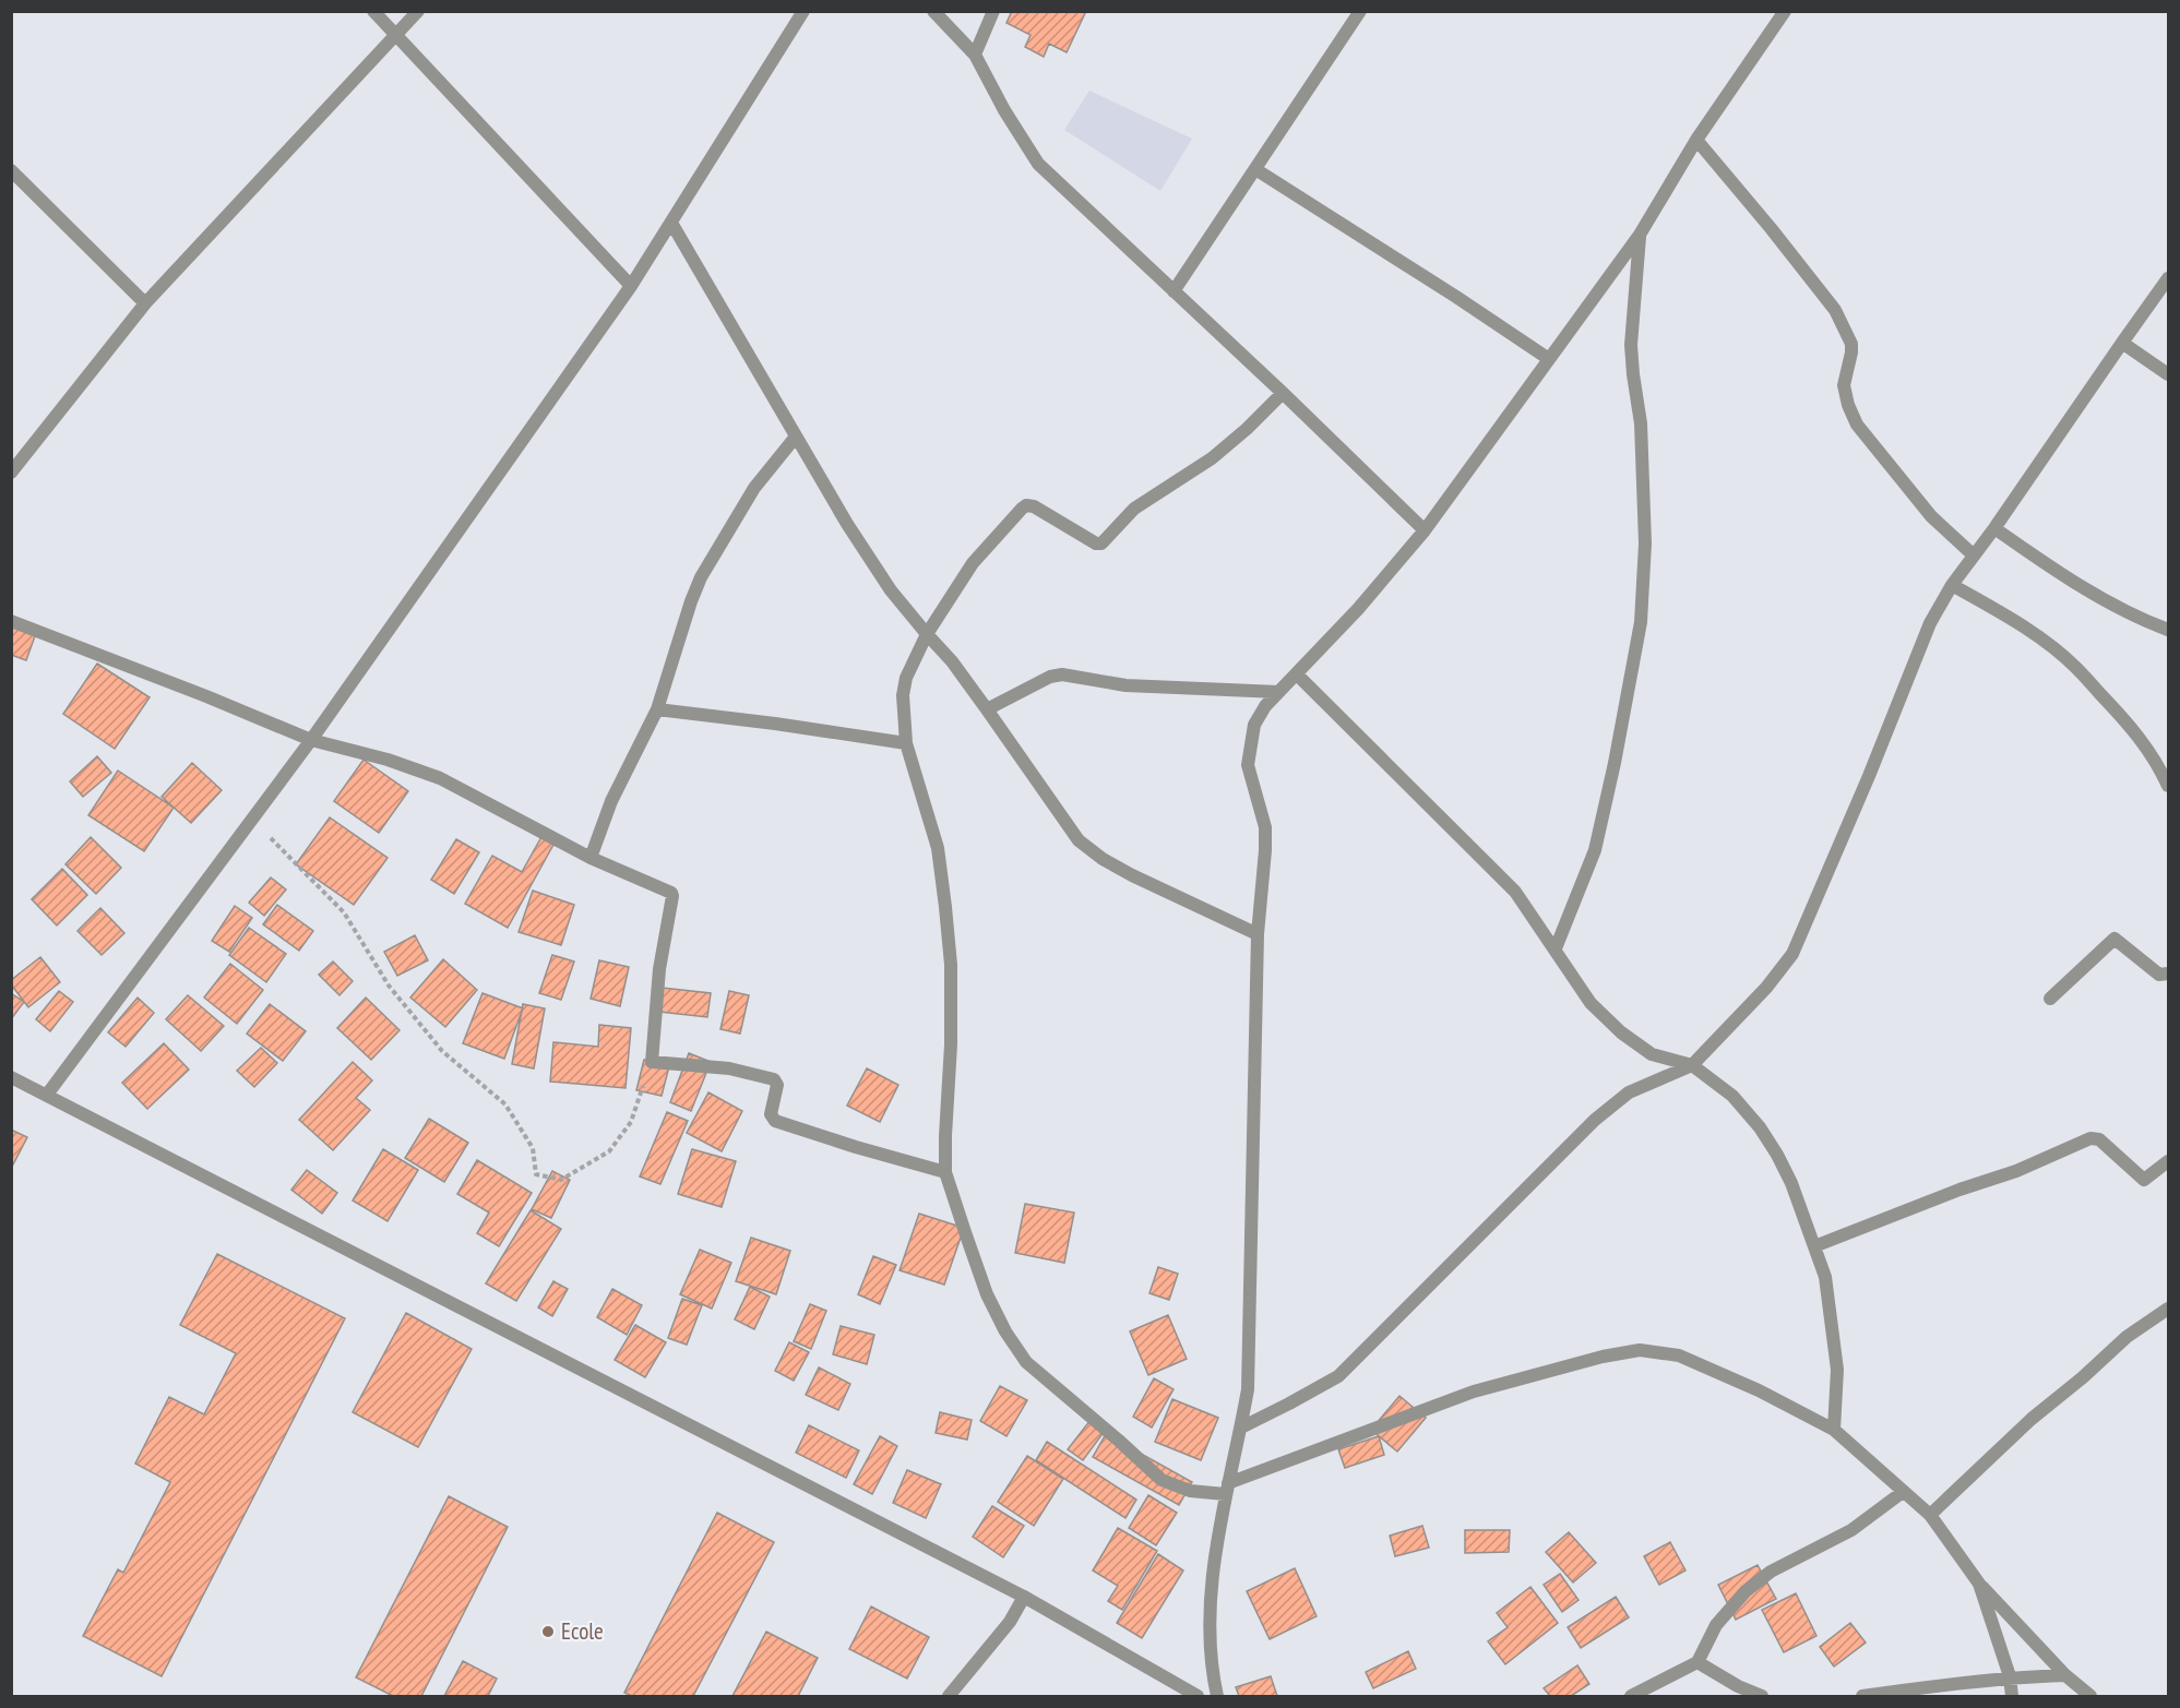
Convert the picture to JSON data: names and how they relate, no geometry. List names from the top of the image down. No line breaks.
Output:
{"places":["Ecole"]}
